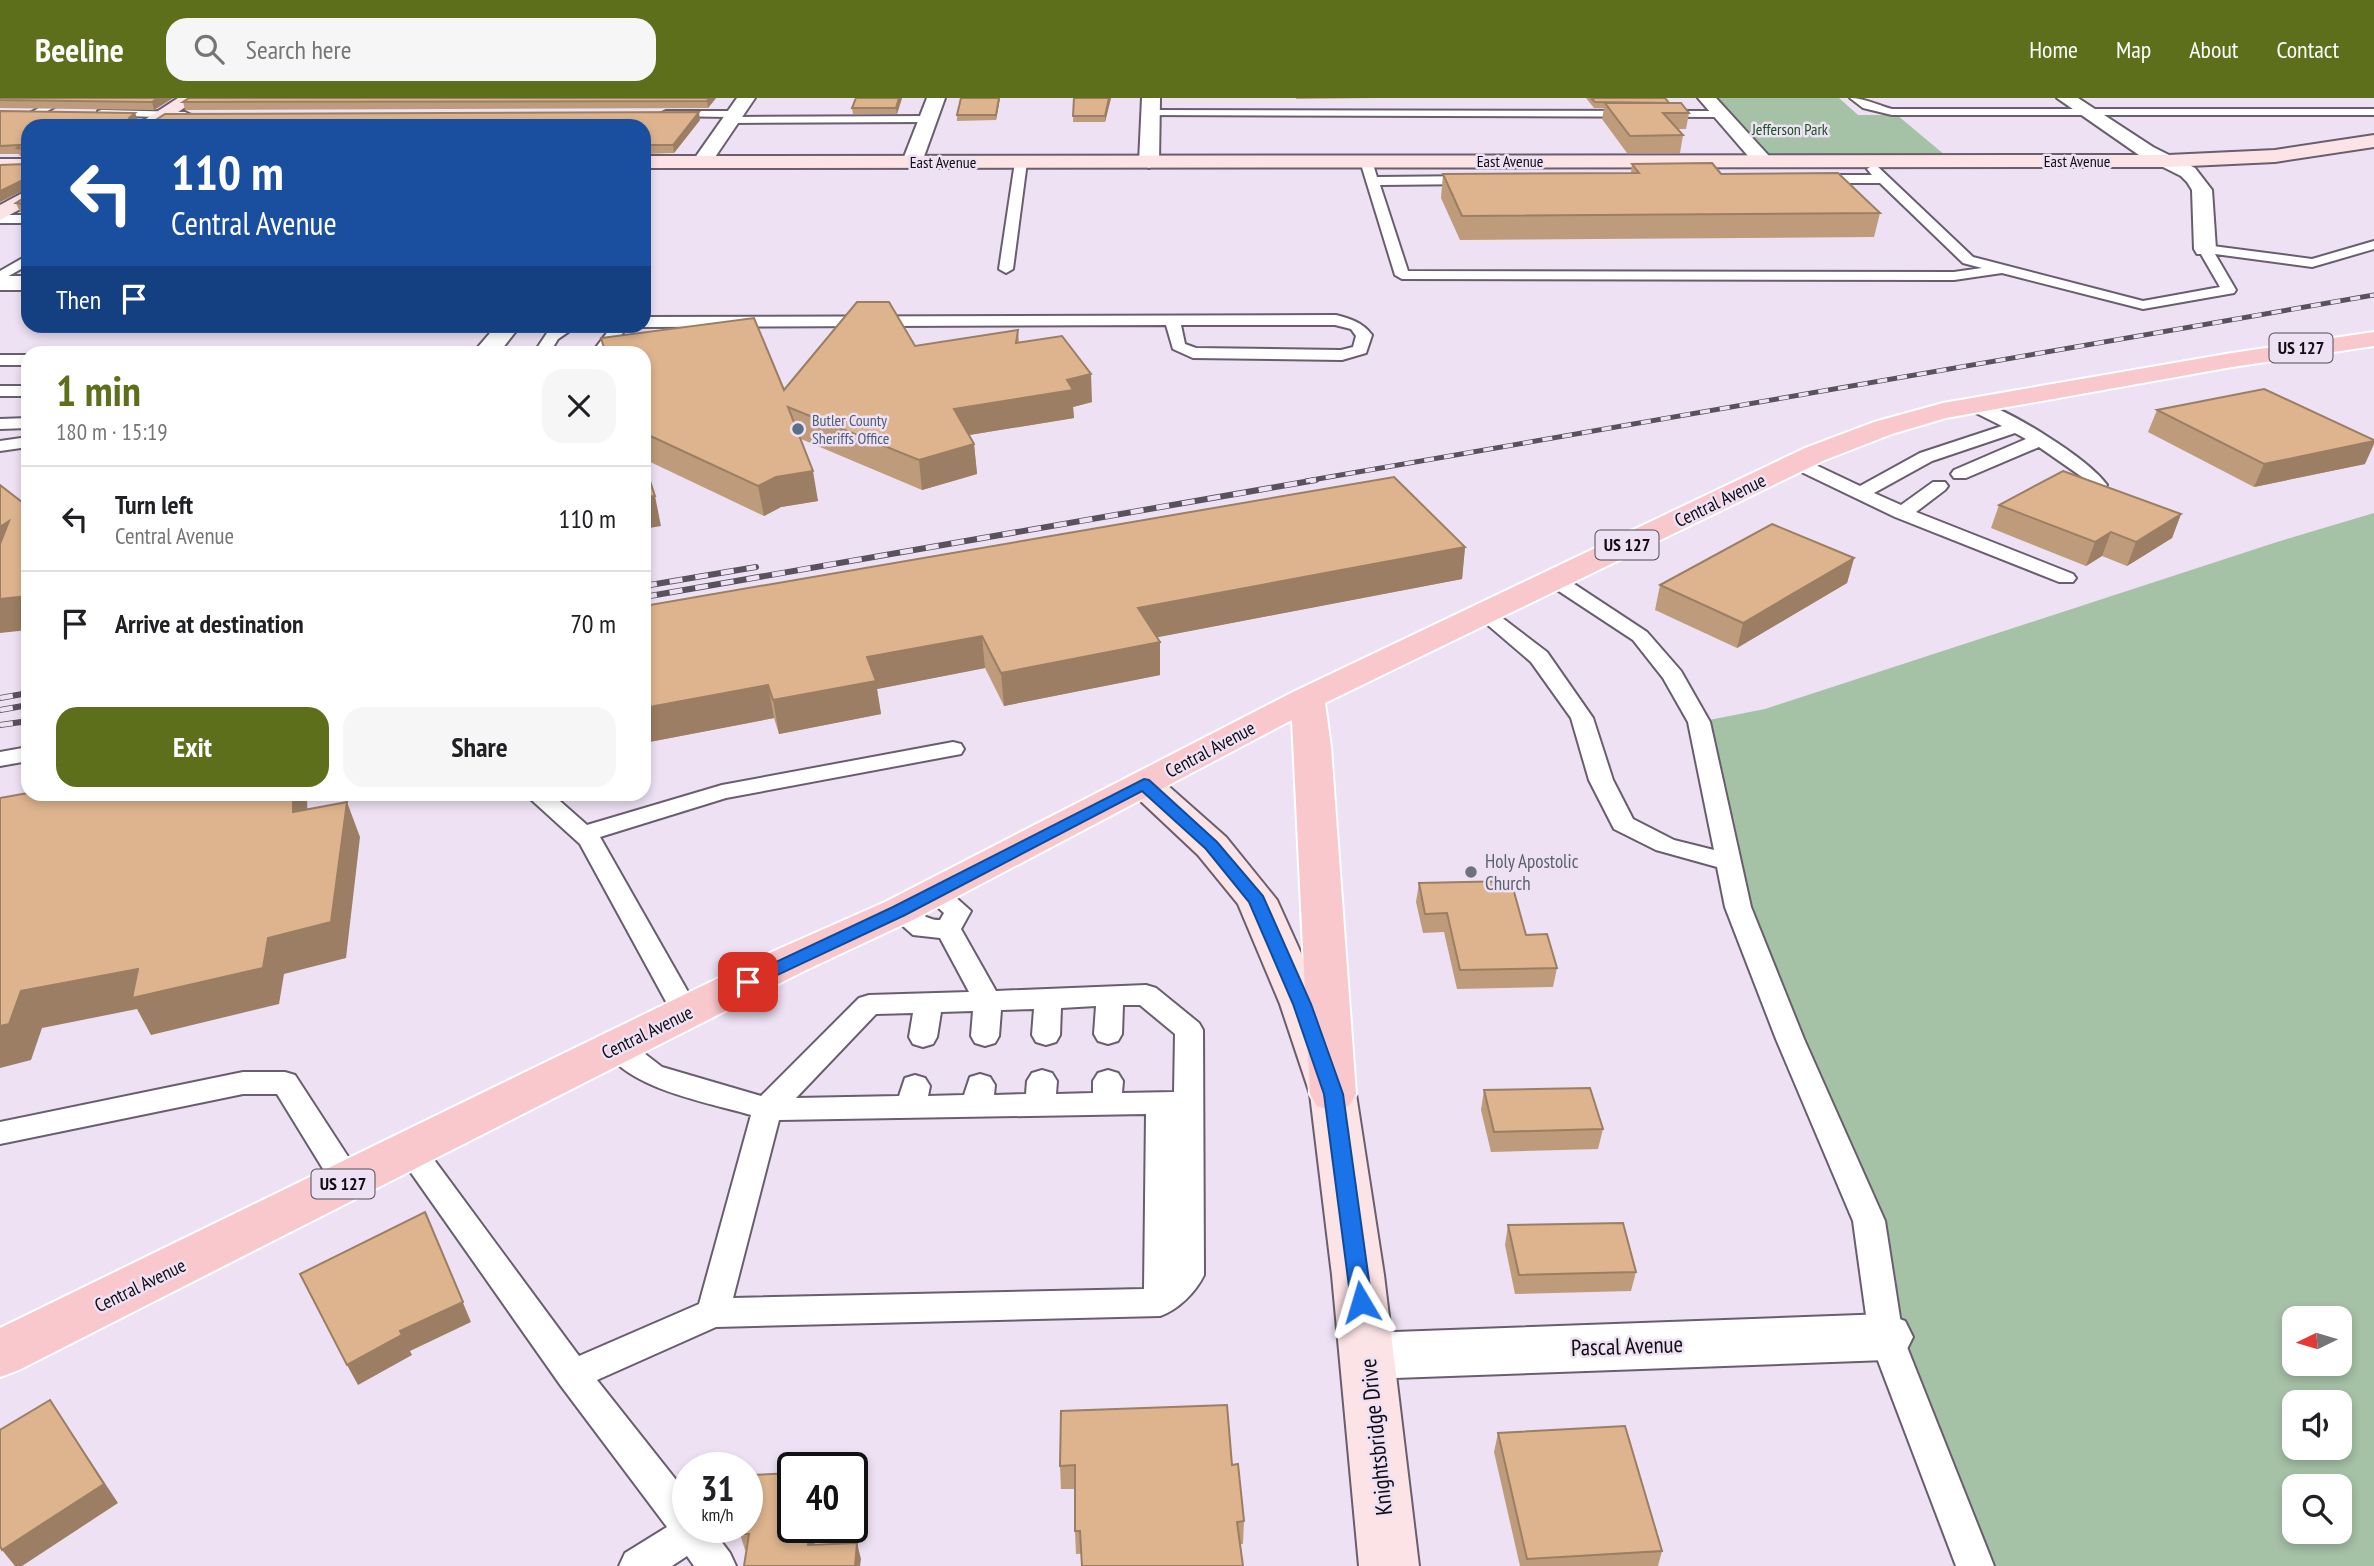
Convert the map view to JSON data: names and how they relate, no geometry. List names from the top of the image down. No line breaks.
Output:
{"streets":{"main road":["US 127","Central Avenue"],"street":["East Avenue","Pascal Avenue","Knightsbridge Drive"]},"crossings":[["Central Avenue","Knightsbridge Drive"],["Pascal Avenue","Knightsbridge Drive"]],"parks":["Jefferson Park"],"places":["Butler County Sheriffs Office","Holy Apostolic Church"],"north":"left","page":{"header":"Beeline","search":"Search here","nav":["Home","Map","About","Contact"],"turn":["110 m","Central Avenue"],"then":"Then","heading":["1 min","180 m · 15:19"],"list":[{"name":"Turn left","note":"Central Avenue","value":"110 m"},{"name":"Arrive at destination","value":"70 m"}],"buttons":["Exit","Share"],"speed":"31 km/h","limit":"40"}}
